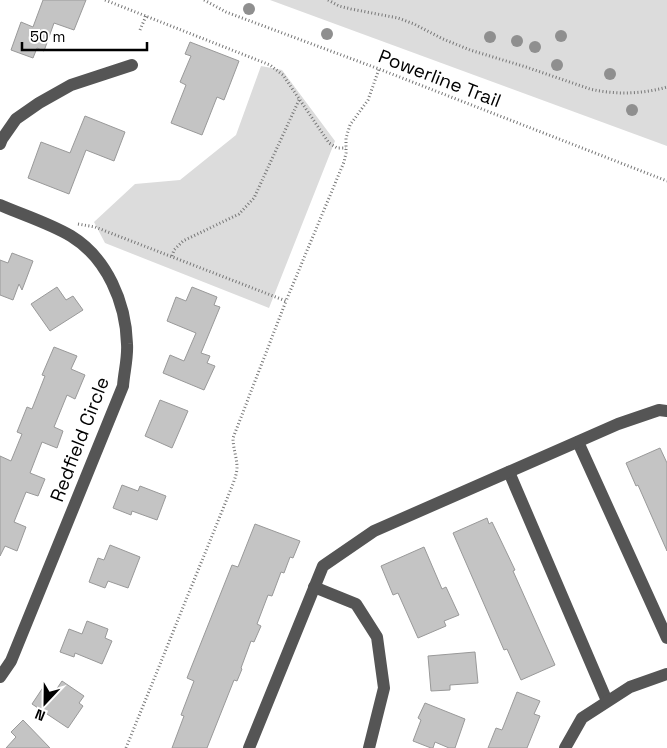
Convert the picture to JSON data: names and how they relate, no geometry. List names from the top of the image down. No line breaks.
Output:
{"streets":{"street":["Redfield Circle"],"path":["Powerline Trail"]},"scale_bar":"50 m","north":"bottom"}
